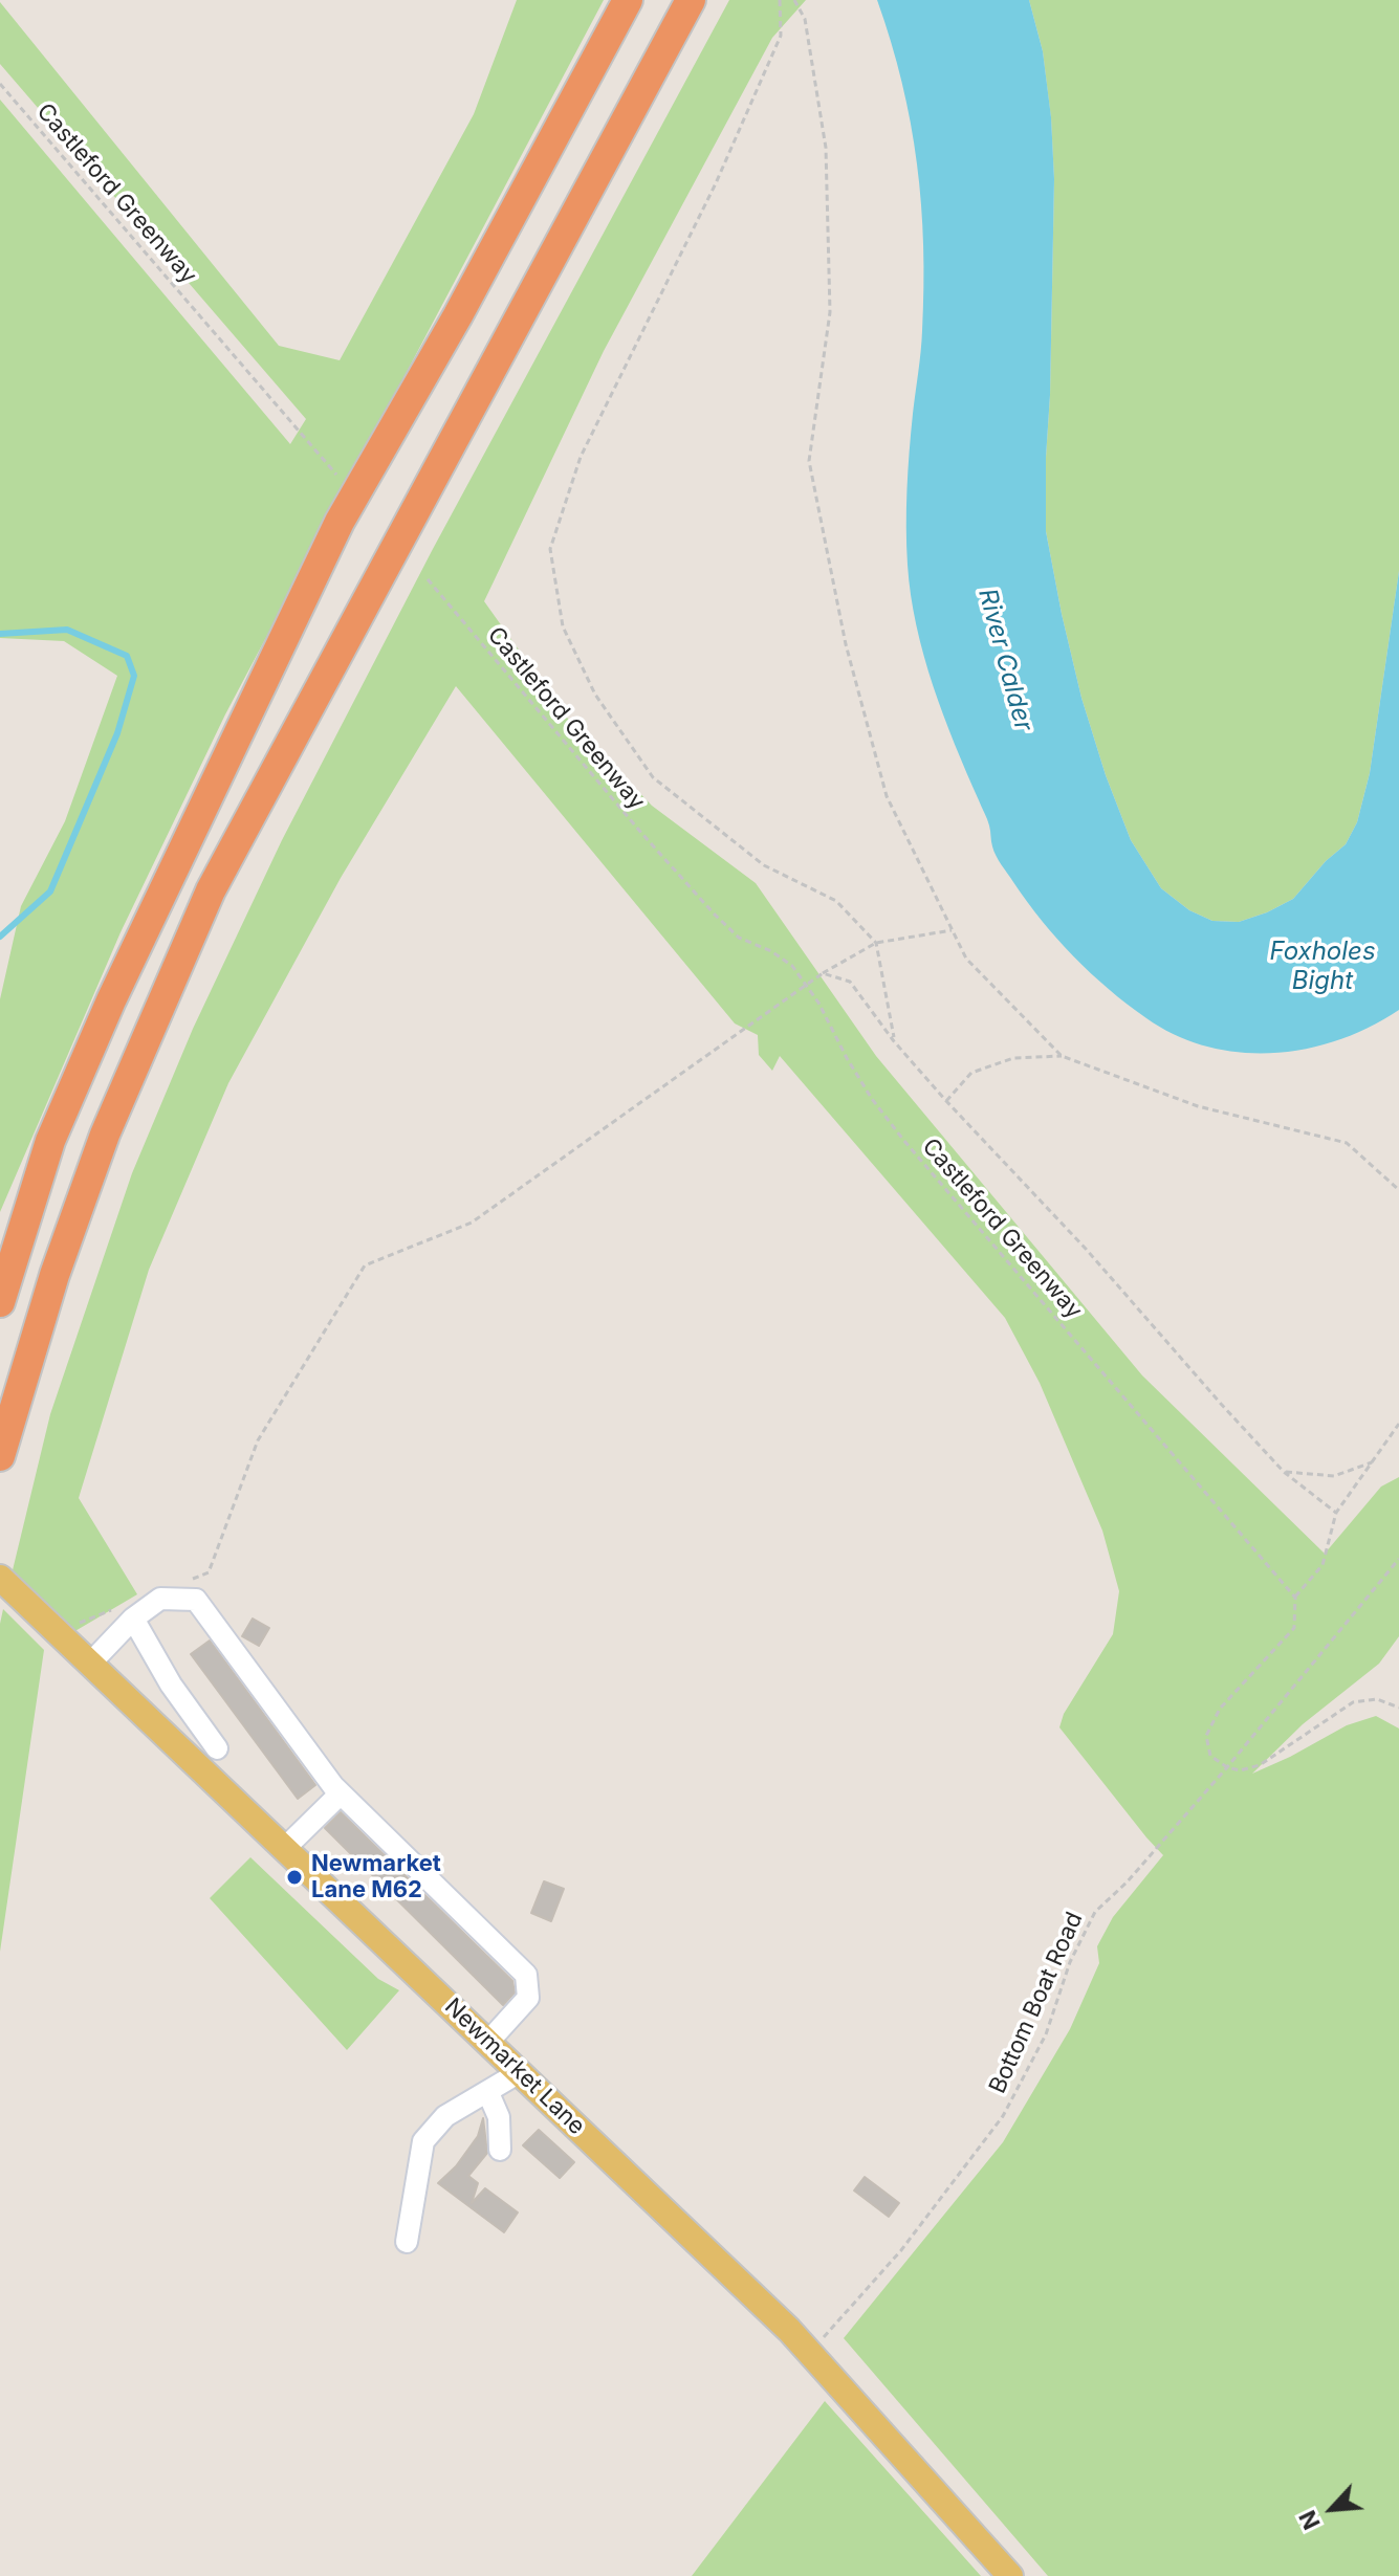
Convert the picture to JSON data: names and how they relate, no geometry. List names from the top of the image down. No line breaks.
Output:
{"streets":{"main road":["Newmarket Lane"],"path":["Castleford Greenway","Bottom Boat Road"]},"crossings":[["Bottom Boat Road","Newmarket Lane"]],"water":["River Calder","Foxholes Bight"],"places":["Newmarket Lane M62"],"north":"bottom left"}
